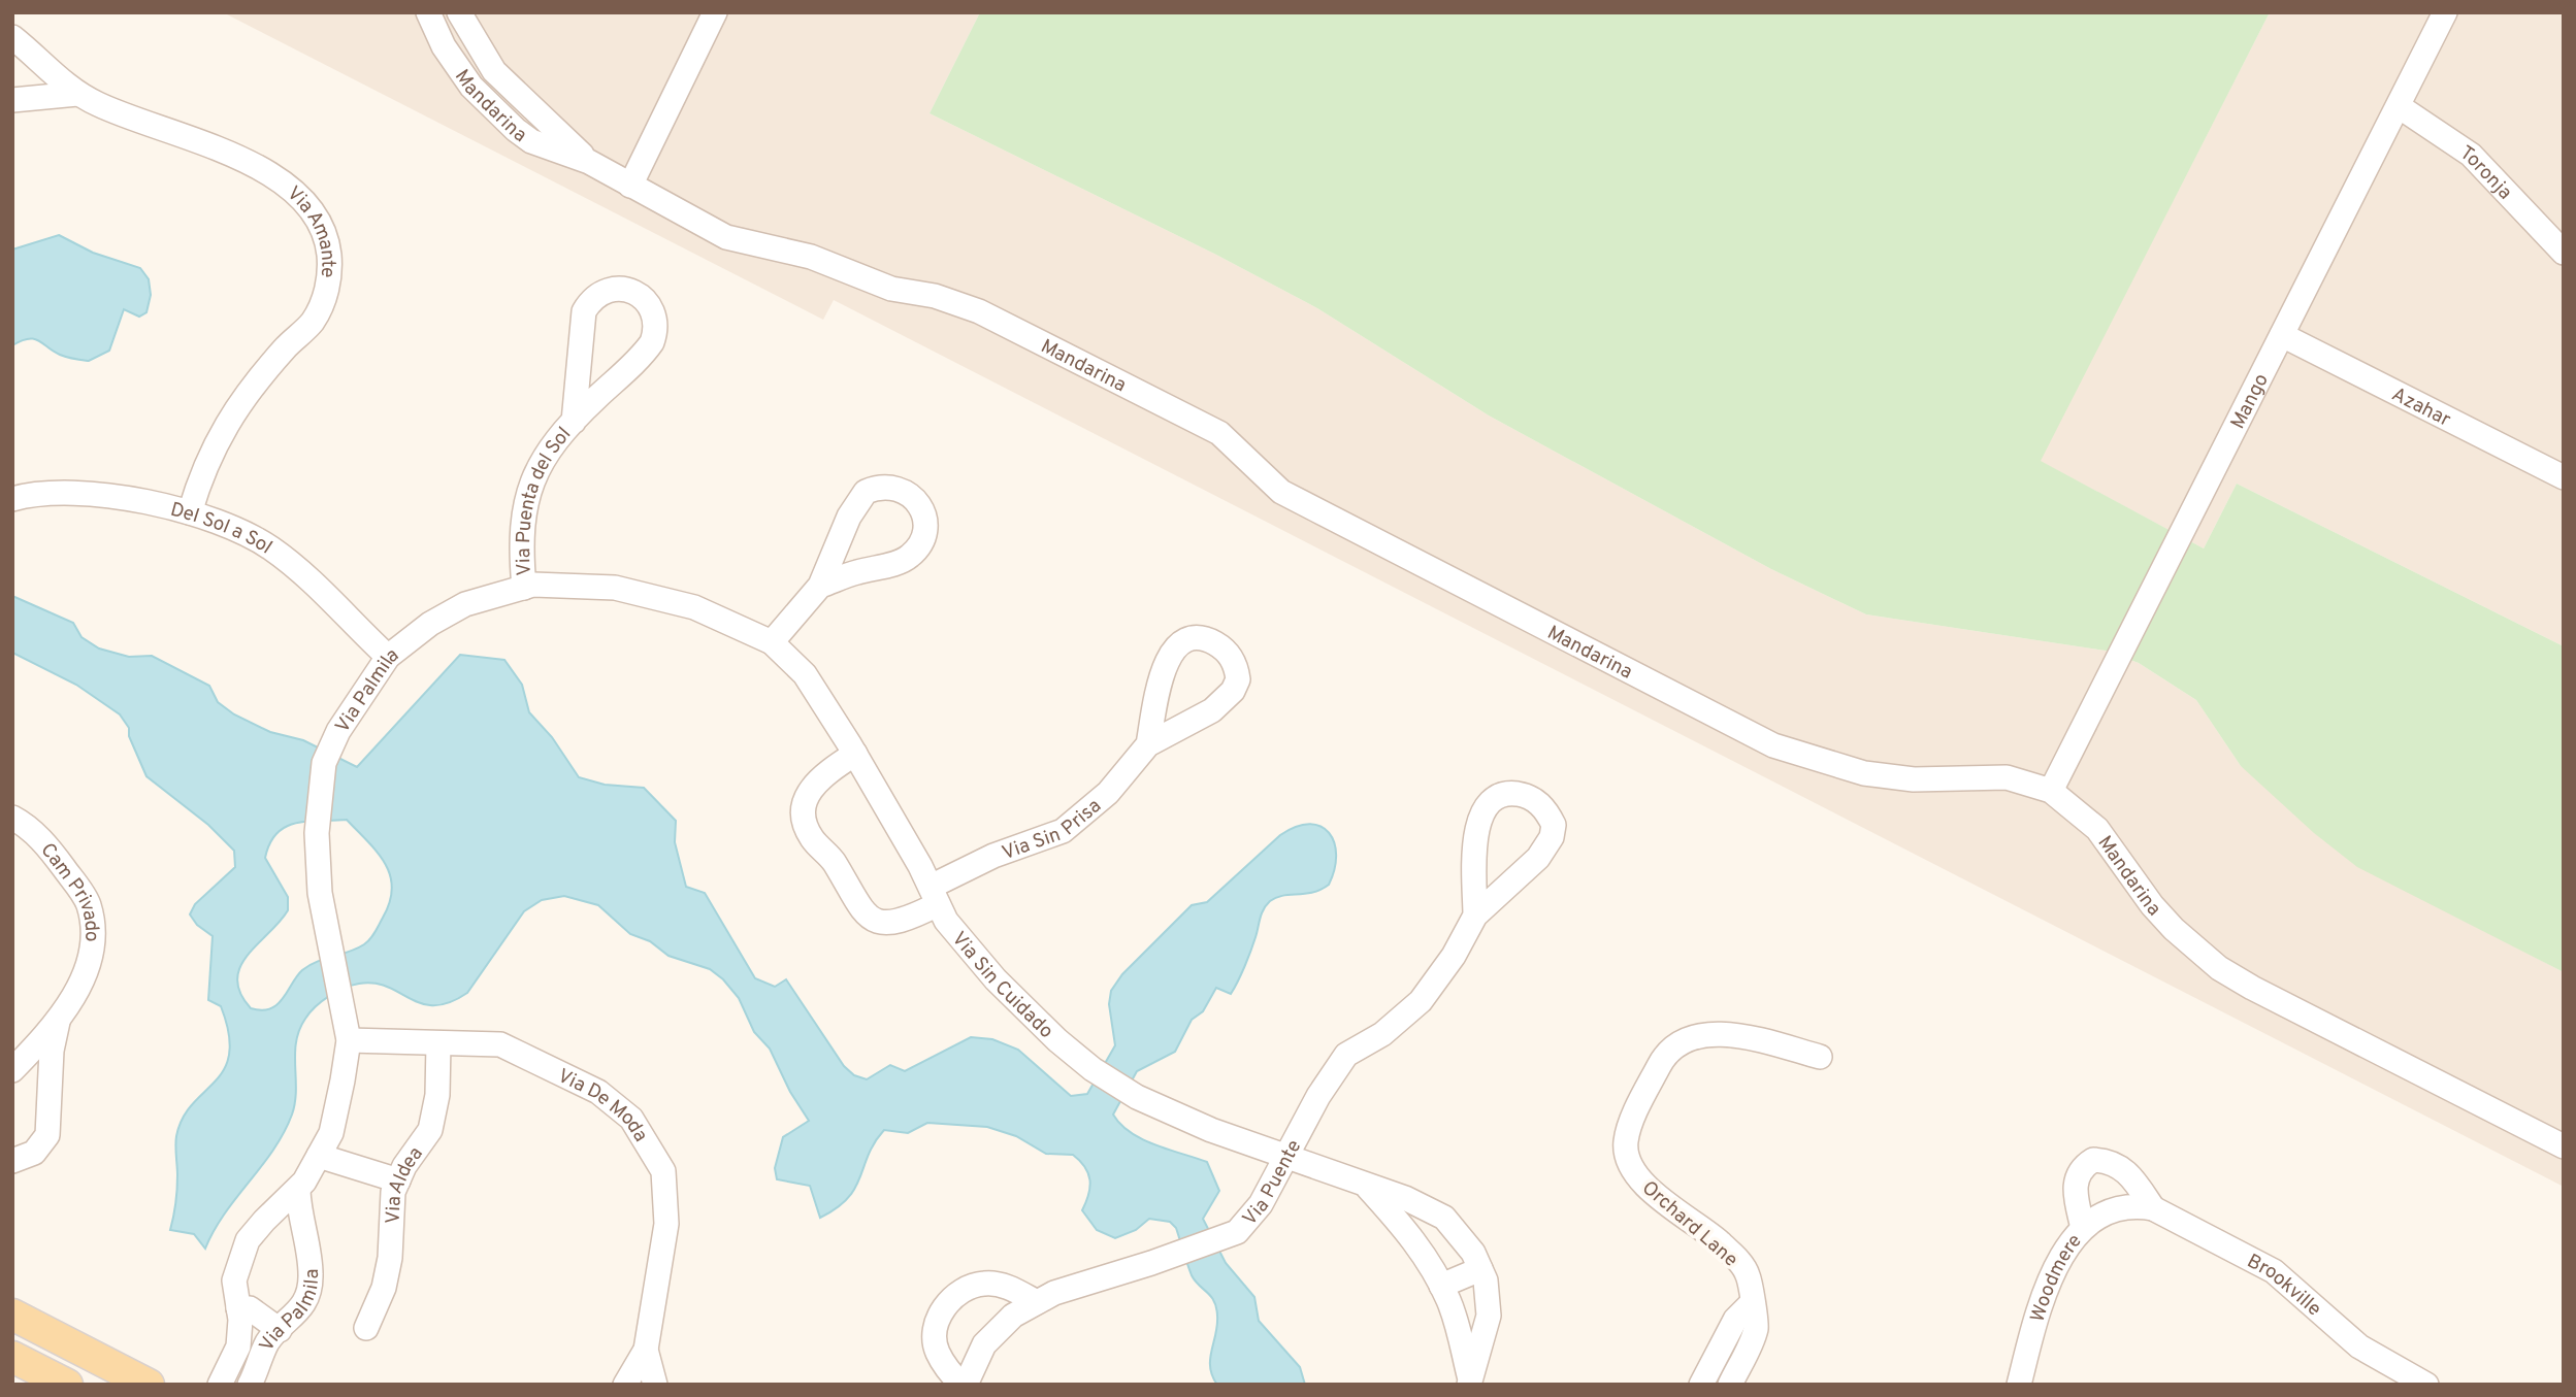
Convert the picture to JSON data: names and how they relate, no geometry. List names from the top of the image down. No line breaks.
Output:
{"streets":{"street":["Mandarina","Toronja","Via Amante","Mango","Azahar","Via Puenta del Sol","Del Sol a Sol","Via Palmila","Via Sin Prisa","Cam Privado","Via Sin Cuidado","Via De Moda","Via Puente","Via Aldea","Orchard Lane","Woodmere","Brookville"]},"crossings":[["Mandarina","Mango"],["Toronja","Mango"],["Via Amante","Del Sol a Sol"],["Mango","Azahar"],["Via Puenta del Sol","Via Palmila"],["Del Sol a Sol","Via Palmila"],["Via Palmila","Via Sin Cuidado"],["Via Palmila","Via De Moda"],["Via Sin Prisa","Via Sin Cuidado"],["Via Sin Cuidado","Via Puente"],["Via De Moda","Via Aldea"],["Woodmere","Brookville"]]}
